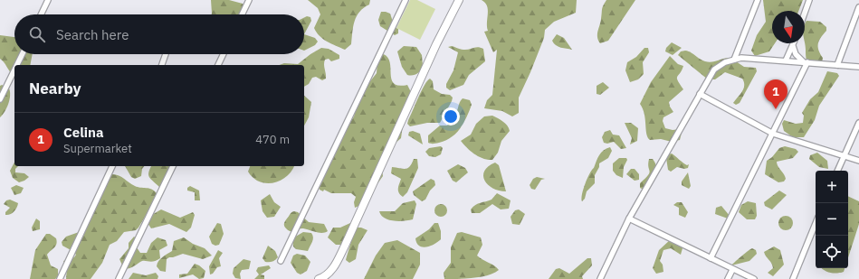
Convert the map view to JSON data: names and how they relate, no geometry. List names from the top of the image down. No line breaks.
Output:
{"north":"bottom","page":{"search":"Search here","heading":"Nearby","pins":"1","list":[{"mark":"1","name":"Celina","note":"Supermarket","value":"470 m"}],"map_buttons":["+","−"]}}
